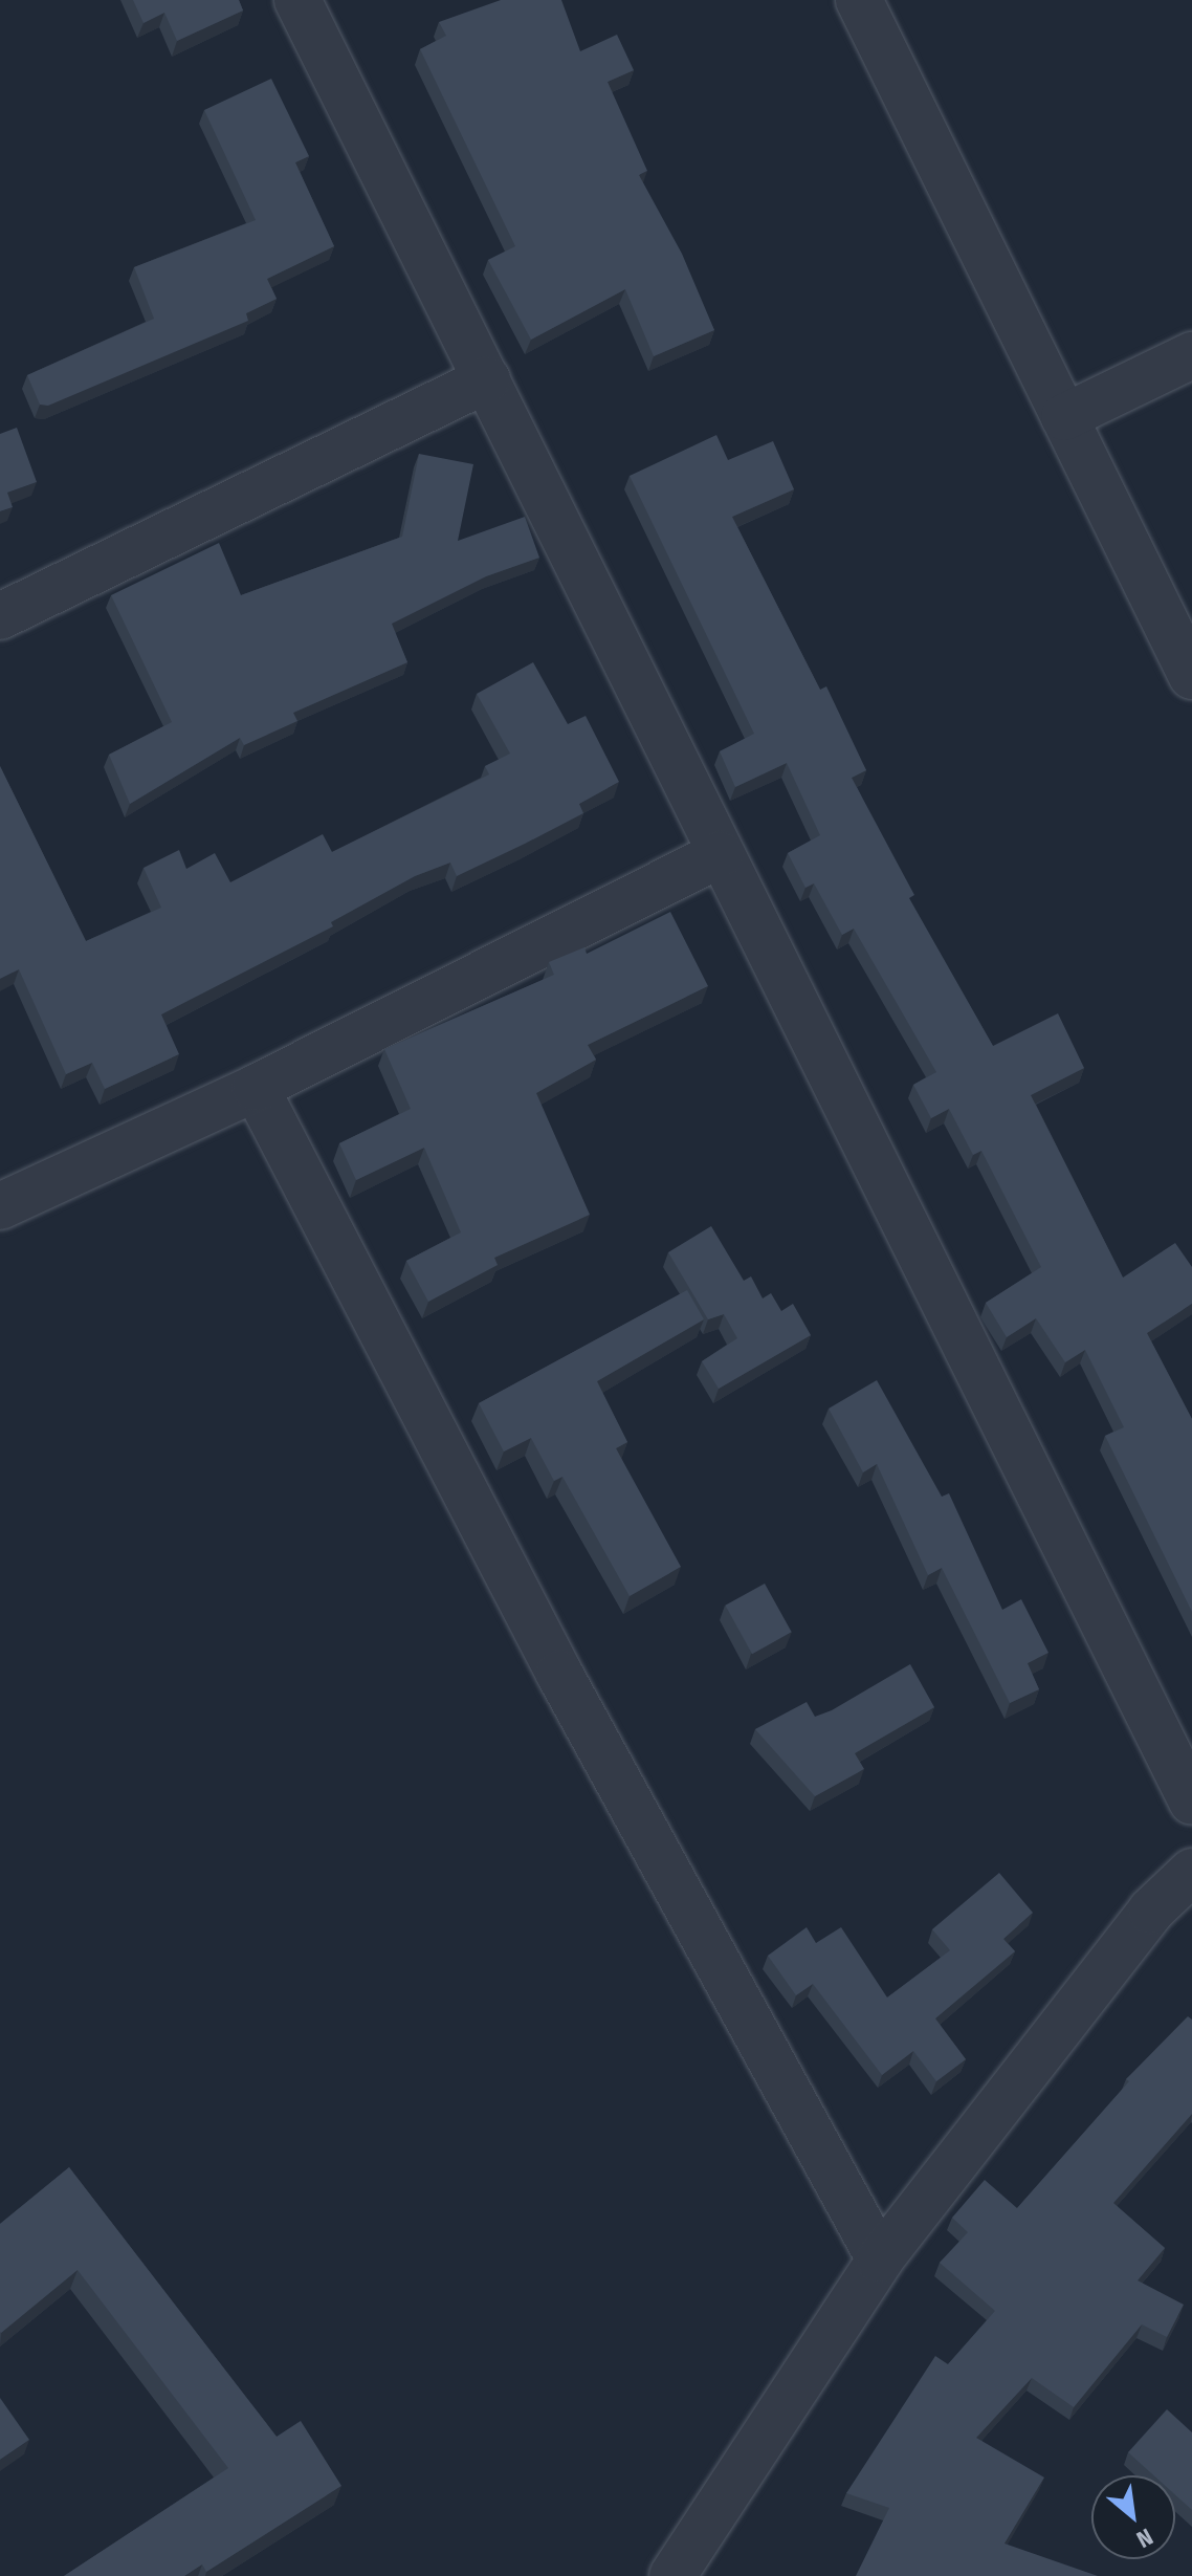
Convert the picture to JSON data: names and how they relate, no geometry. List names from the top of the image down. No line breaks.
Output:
{"north":"bottom right"}
